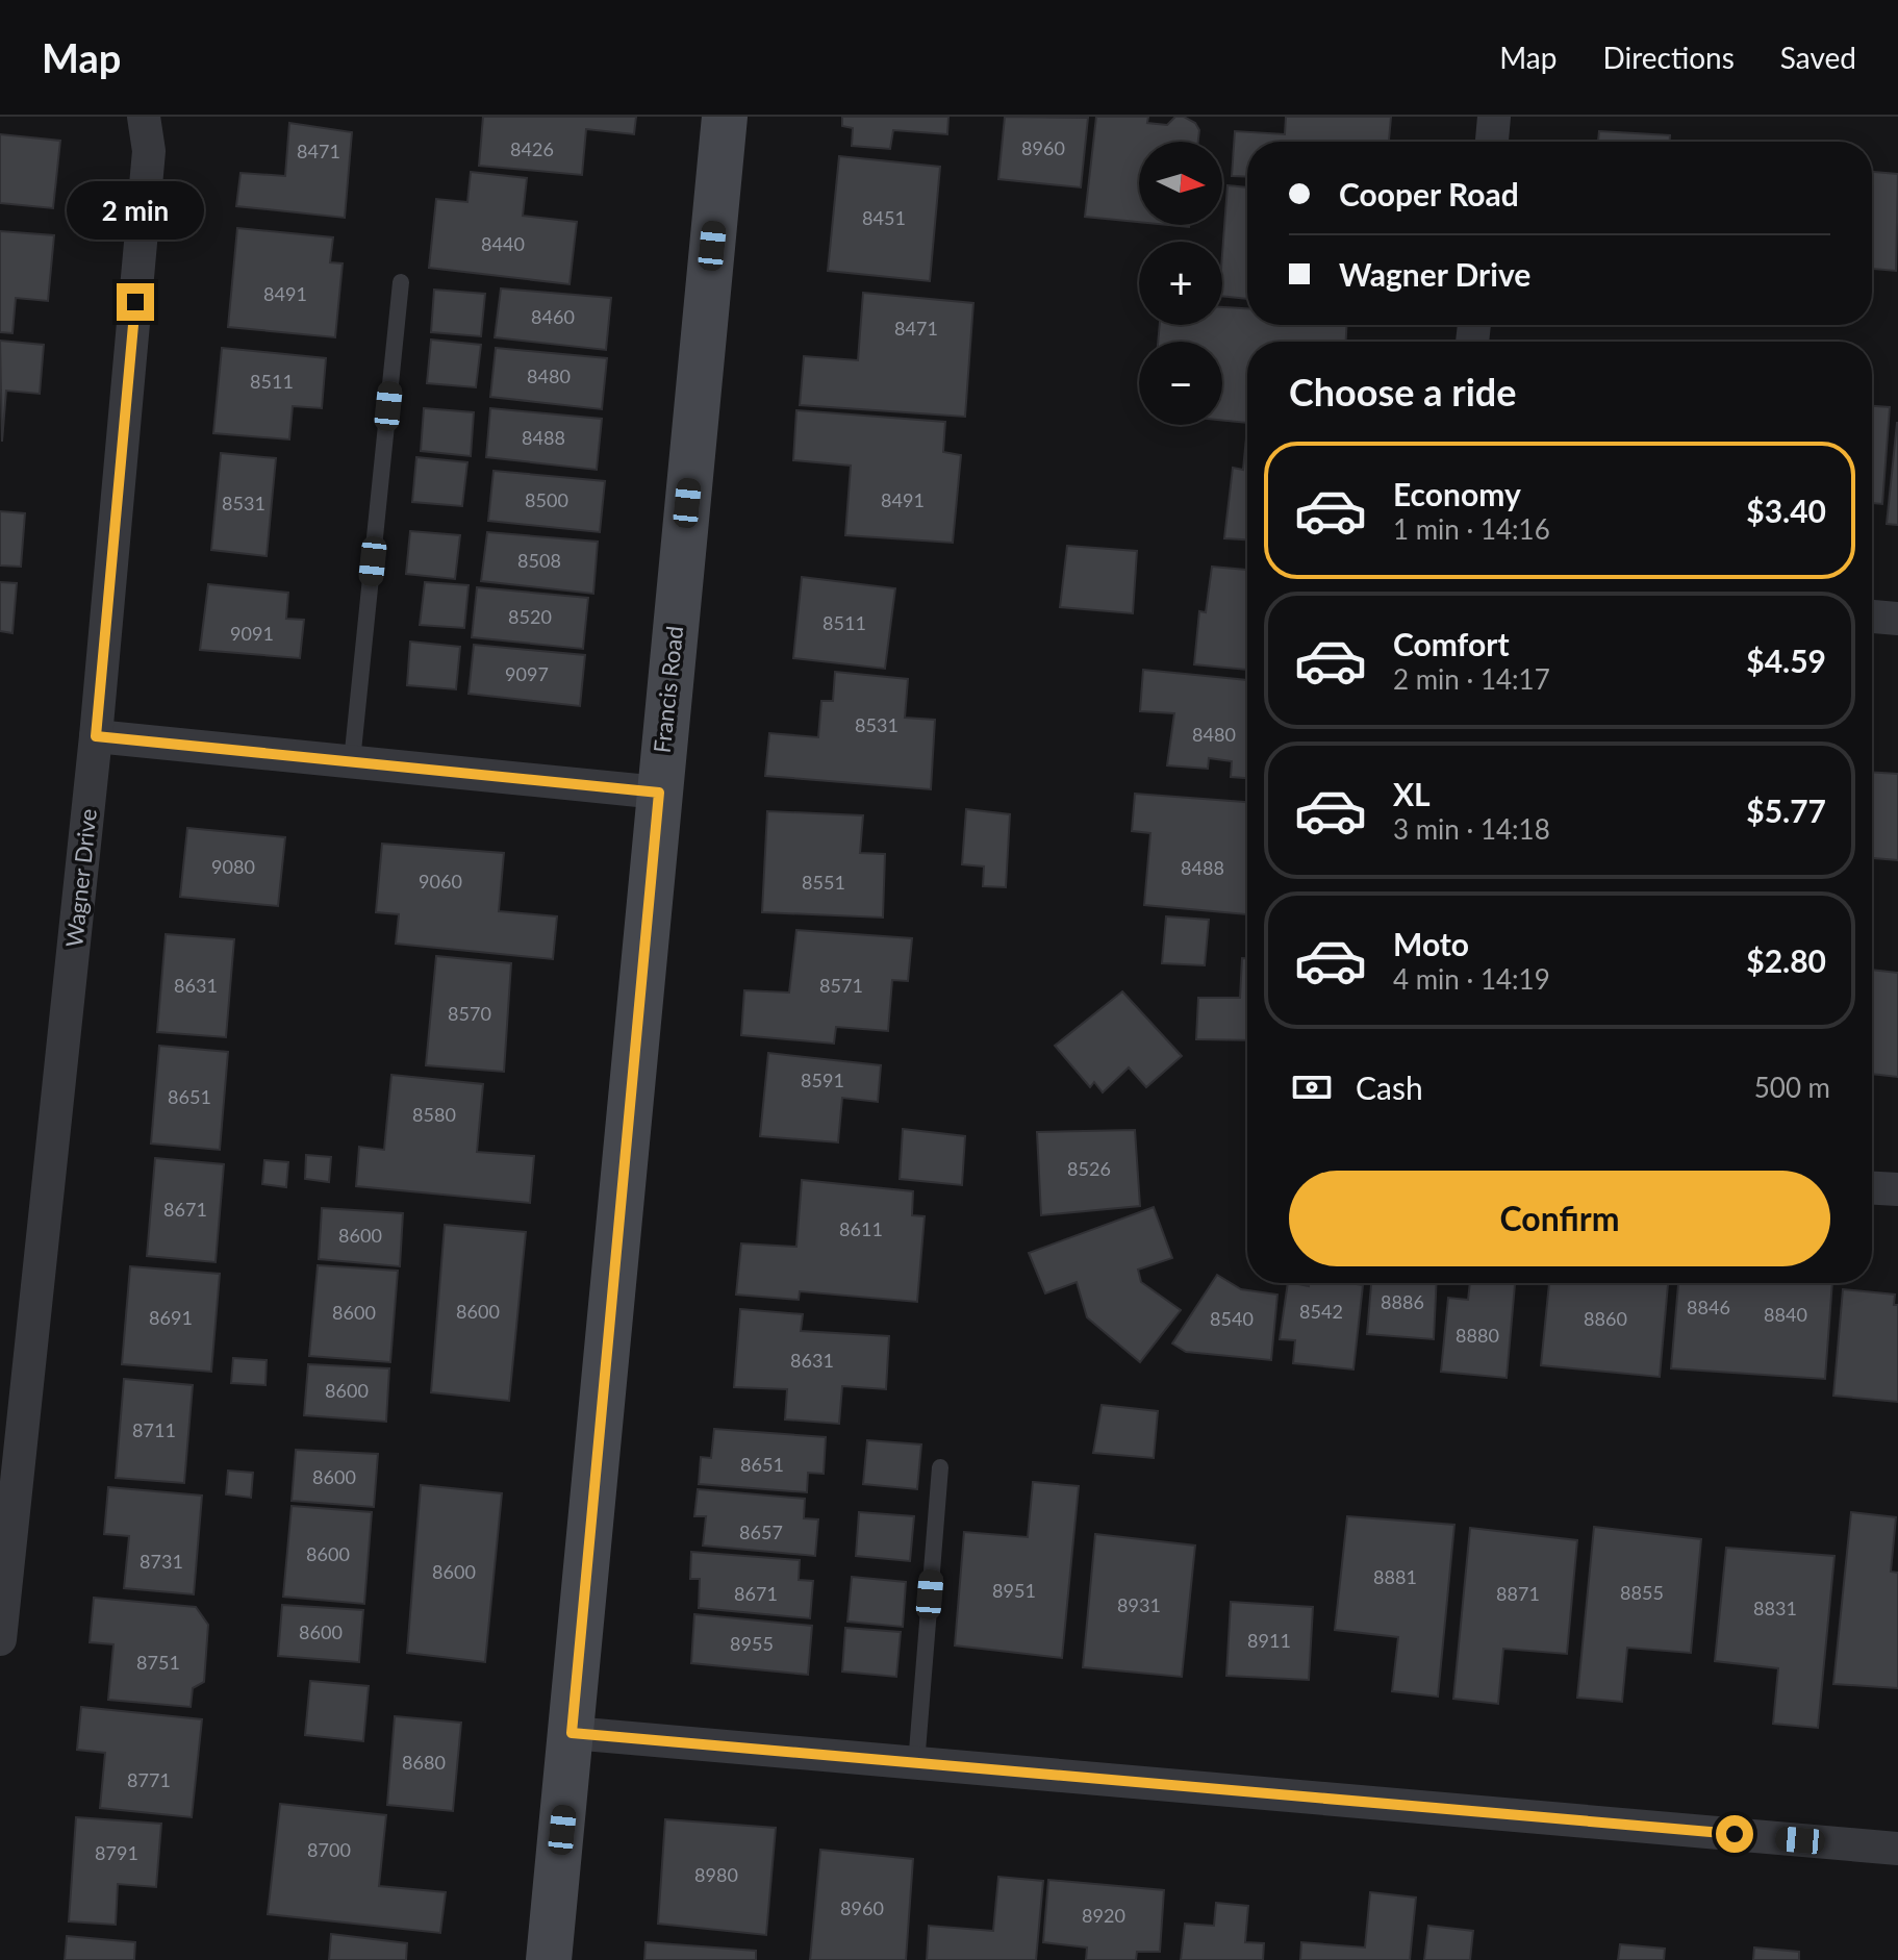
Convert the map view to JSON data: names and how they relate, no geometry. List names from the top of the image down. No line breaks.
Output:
{"streets":{"street":["Francis Road","Wagner Drive"]},"house_numbers":["8960","8426","8471","8451","8440","8491","8460","8471","8480","8511","8488","8500","8491","8531","8508","8520","8511","9091","9097","8531","8480","9080","8488","9060","8551","8631","8571","8570","8591","8651","8580","8526","8671","8611","8600","8886","8846","8600","8542","8600","8840","8691","8540","8860","8880","8631","8600","8711","8651","8600","8657","8600","8731","8600","8881","8951","8855","8671","8871","8931","8831","8600","8911","8955","8751","8680","8771","8700","8791","8980","8960","8920"],"north":"right","page":{"header":"Map","nav":["Map","Directions","Saved"],"map_buttons":["+","−"],"banner":["Cooper Road","Wagner Drive"],"bubble":"2 min","heading":"Choose a ride","list":[{"name":"Economy","note":"1 min · 14:16","value":"$3.40"},{"name":"Comfort","note":"2 min · 14:17","value":"$4.59"},{"name":"XL","note":"3 min · 14:18","value":"$5.77"},{"name":"Moto","note":"4 min · 14:19","value":"$2.80"}],"pay":["Cash","500 m"],"buttons":"Confirm"}}
